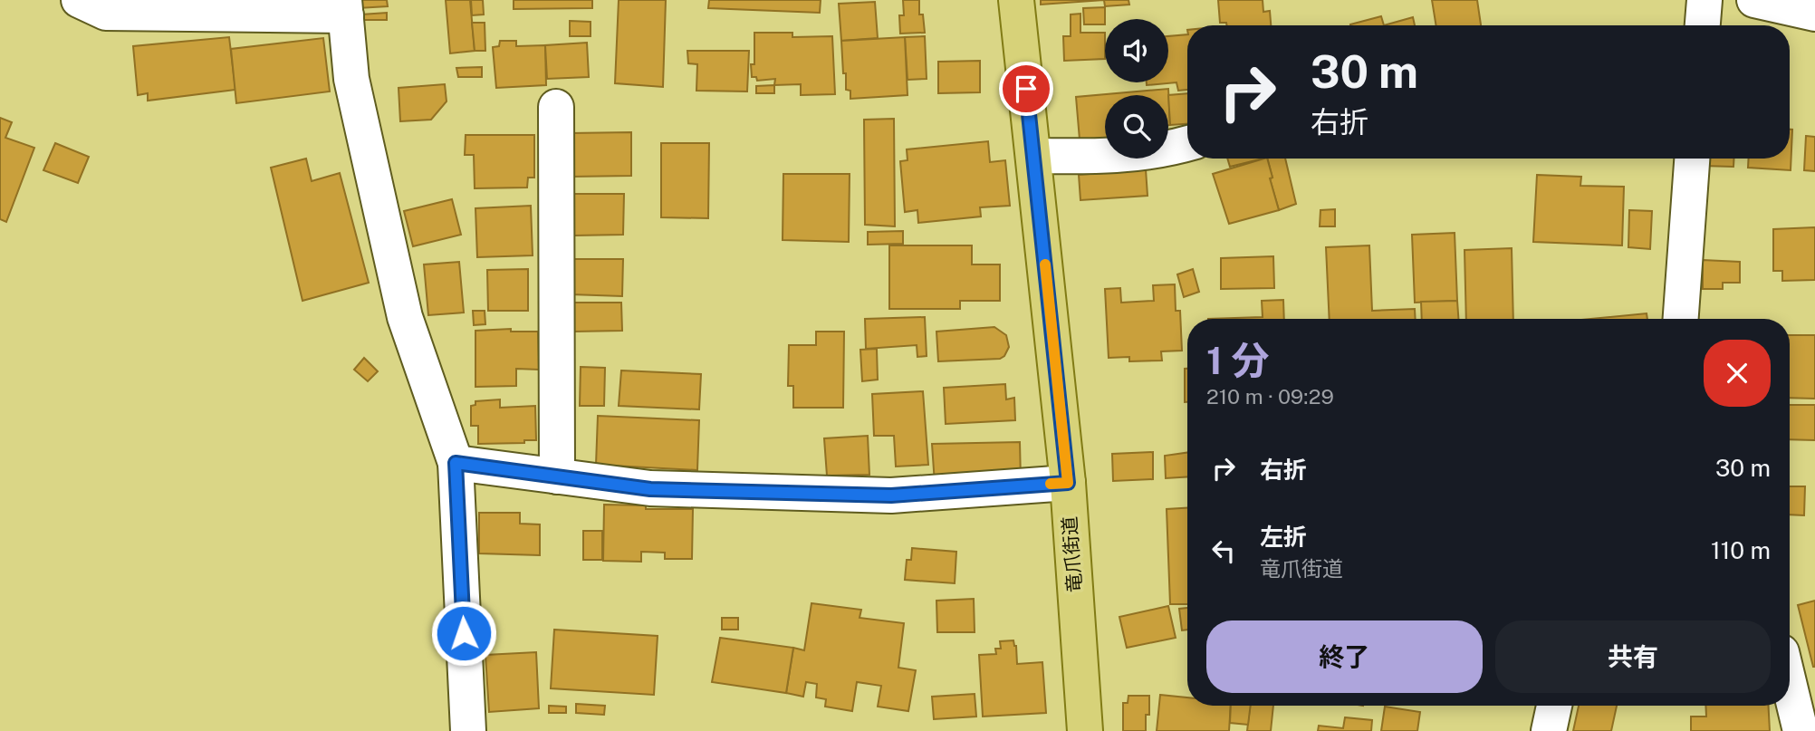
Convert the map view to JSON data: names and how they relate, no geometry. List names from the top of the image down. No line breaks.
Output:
{"streets":{"main road":["竜爪街道"]},"page":{"turn":["30 m","右折"],"heading":["1 分","210 m · 09:29"],"list":[{"name":"右折","value":"30 m"},{"name":"左折","note":"竜爪街道","value":"110 m"}],"buttons":["終了","共有"]}}
